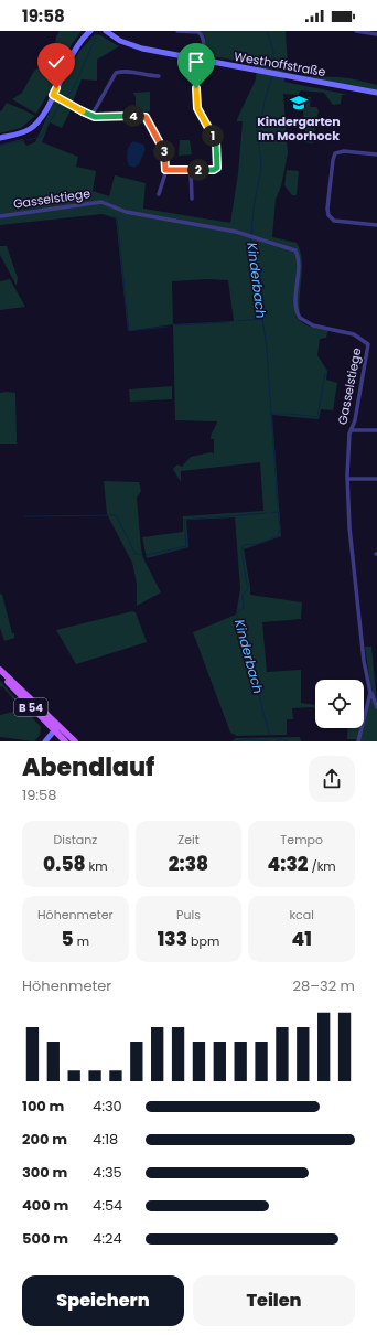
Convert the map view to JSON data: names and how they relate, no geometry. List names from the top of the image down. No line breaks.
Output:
{"streets":{"main road":["B 54"],"street":["Westhoffstraße","Gasselstiege"]},"water":["Kinderbach"],"places":{"school or university":["Kindergarten Im Moorhock"]},"page":{"status":"19:58","pins":["4","1","3","2"],"heading":["Abendlauf","19:58"],"stats":[["Distanz","0.58 km"],["Zeit","2:38"],["Tempo","4:32 /km"],["Höhenmeter","5 m"],["Puls","133 bpm"],["kcal","41"]],"chart":["Höhenmeter","28–32 m"],"list":[{"name":"100 m","note":"4:30"},{"name":"200 m","note":"4:18"},{"name":"300 m","note":"4:35"},{"name":"400 m","note":"4:54"},{"name":"500 m","note":"4:24"}],"buttons":["Speichern","Teilen"]}}
